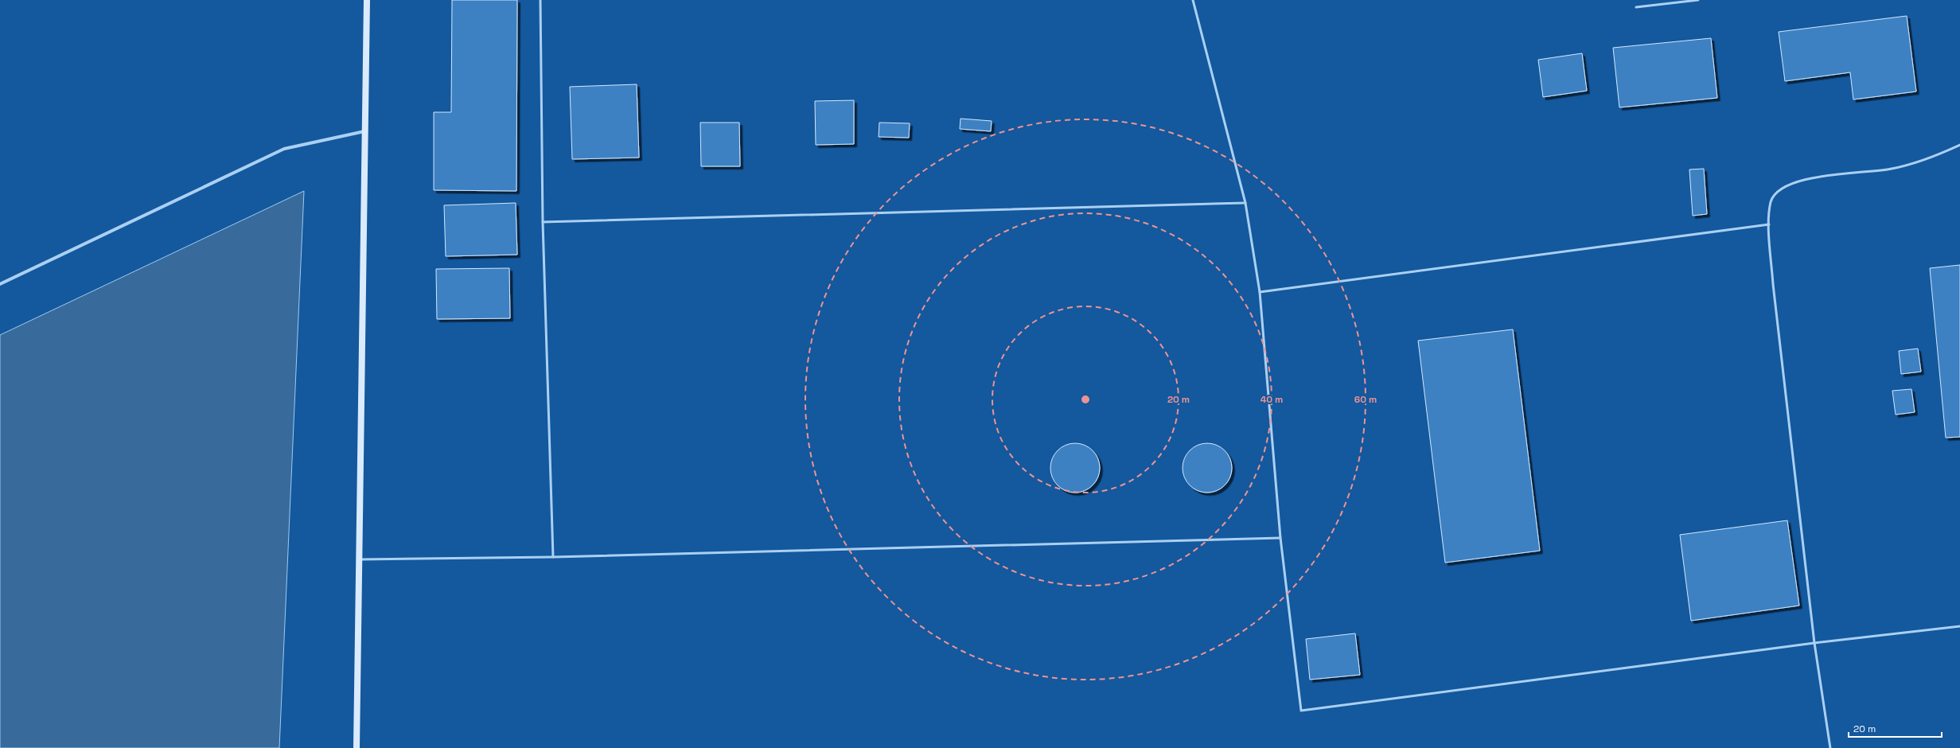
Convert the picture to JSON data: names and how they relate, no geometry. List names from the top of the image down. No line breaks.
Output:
{"scale_bar":"20 m","rings":["20 m","40 m","60 m"]}
